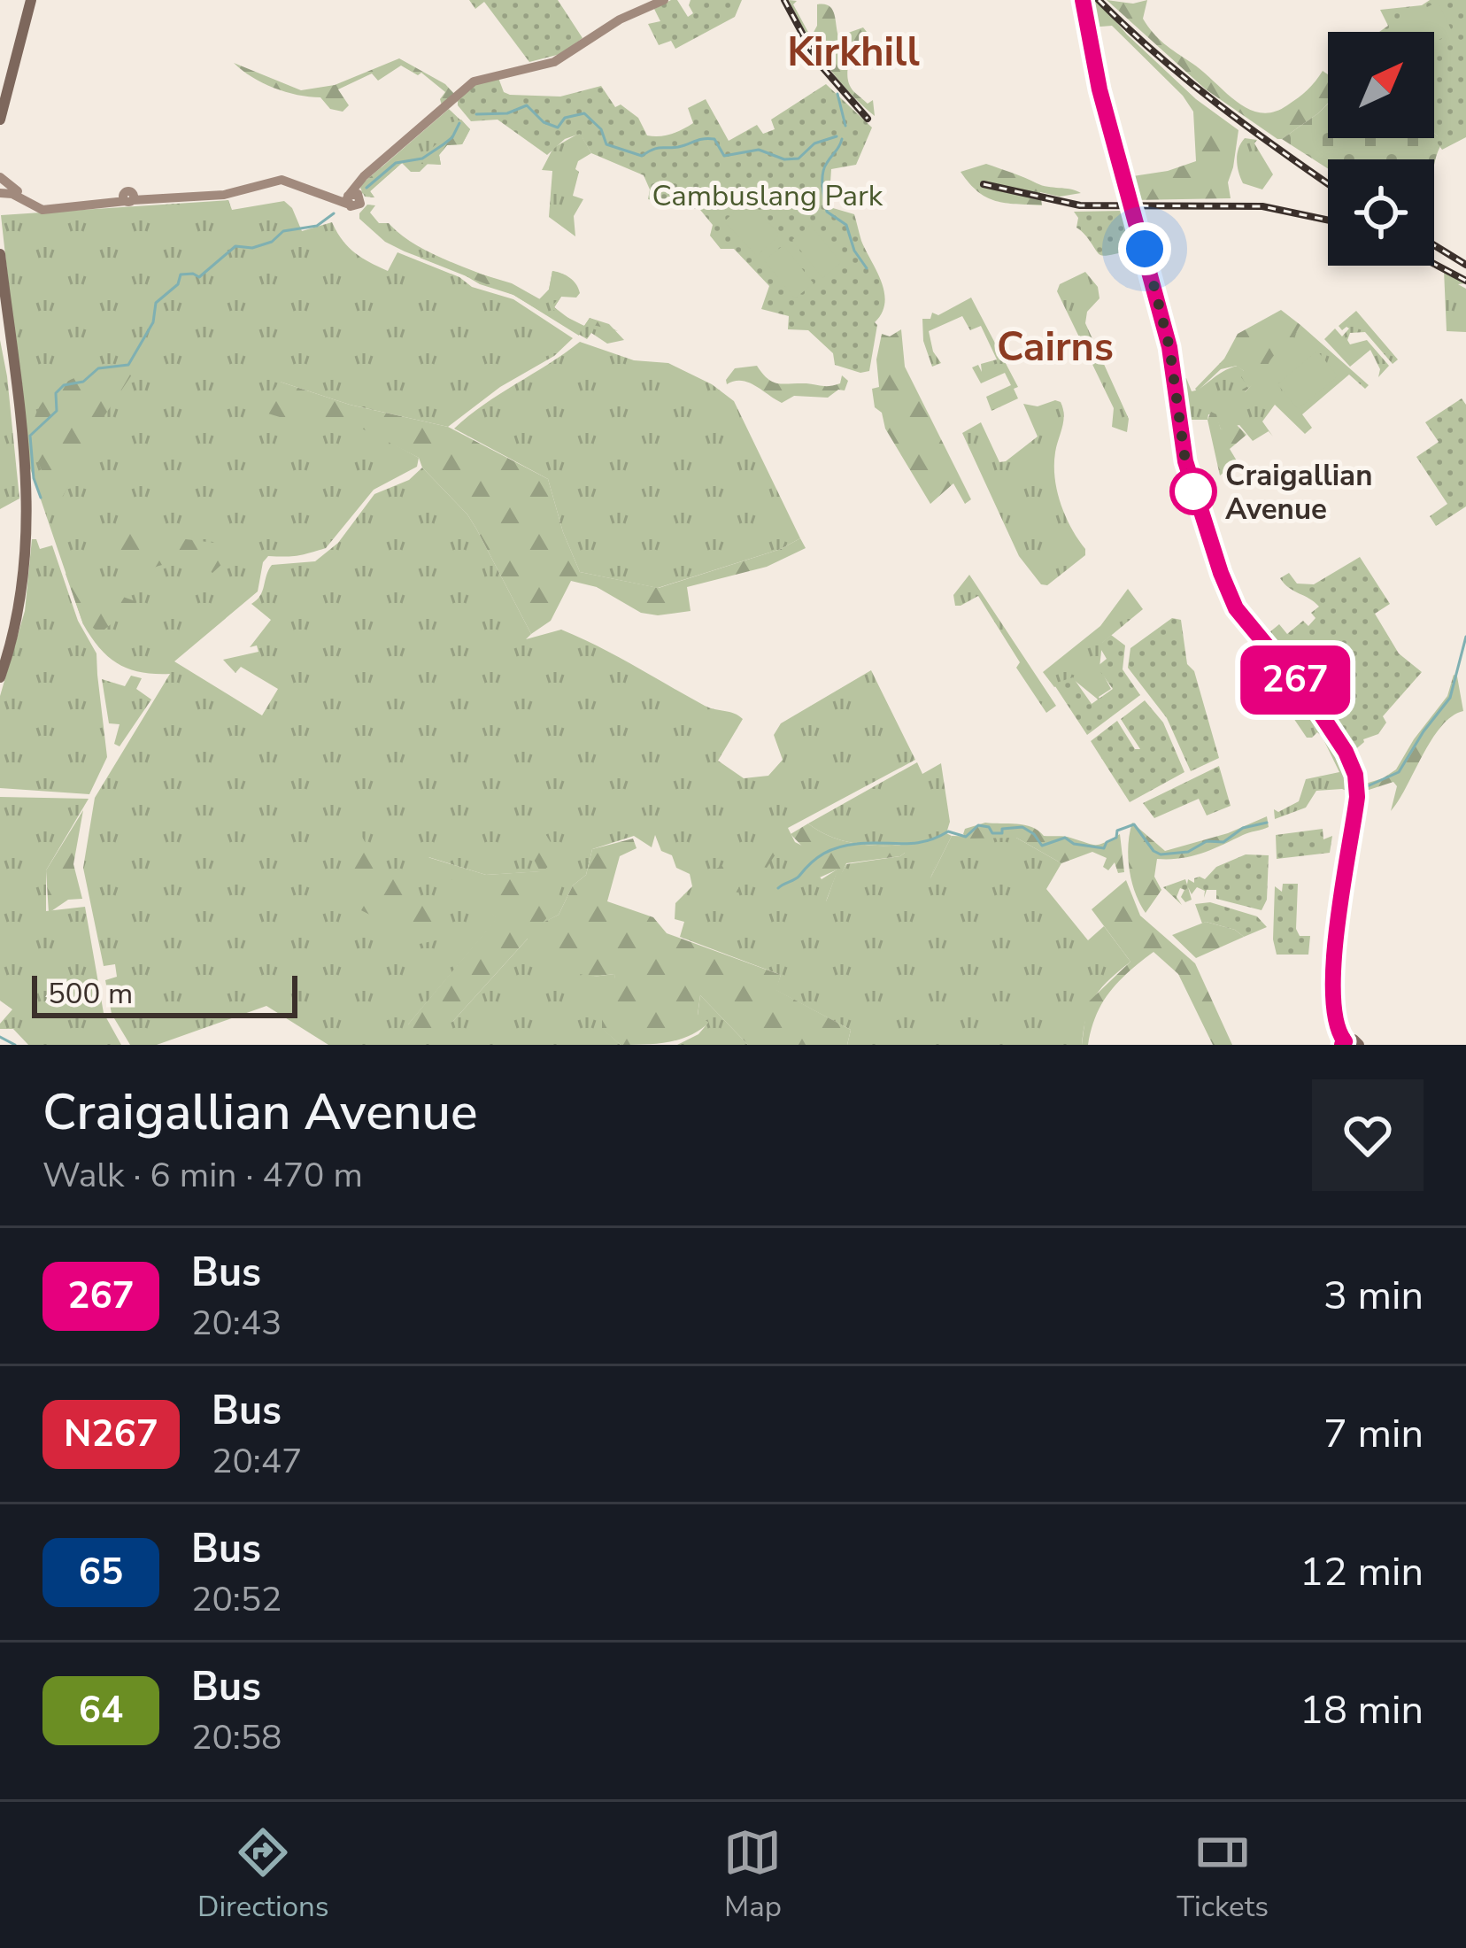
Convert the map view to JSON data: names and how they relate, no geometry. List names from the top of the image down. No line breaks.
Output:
{"districts":["Kirkhill","Cairns"],"parks":["Cambuslang Park"],"places":["Craigallian Avenue"],"lines":["bus line 267"],"scale_bar":"500 m","north":"top right","page":{"on_map":"267","scale":"500 m","heading":["Craigallian Avenue","Walk · 6 min · 470 m"],"list":[{"mark":"267","name":"Bus","note":"20:43","value":"3 min"},{"mark":"N267","name":"Bus","note":"20:47","value":"7 min"},{"mark":"65","name":"Bus","note":"20:52","value":"12 min"},{"mark":"64","name":"Bus","note":"20:58","value":"18 min"}],"tabs":["Directions","Map","Tickets"]}}
